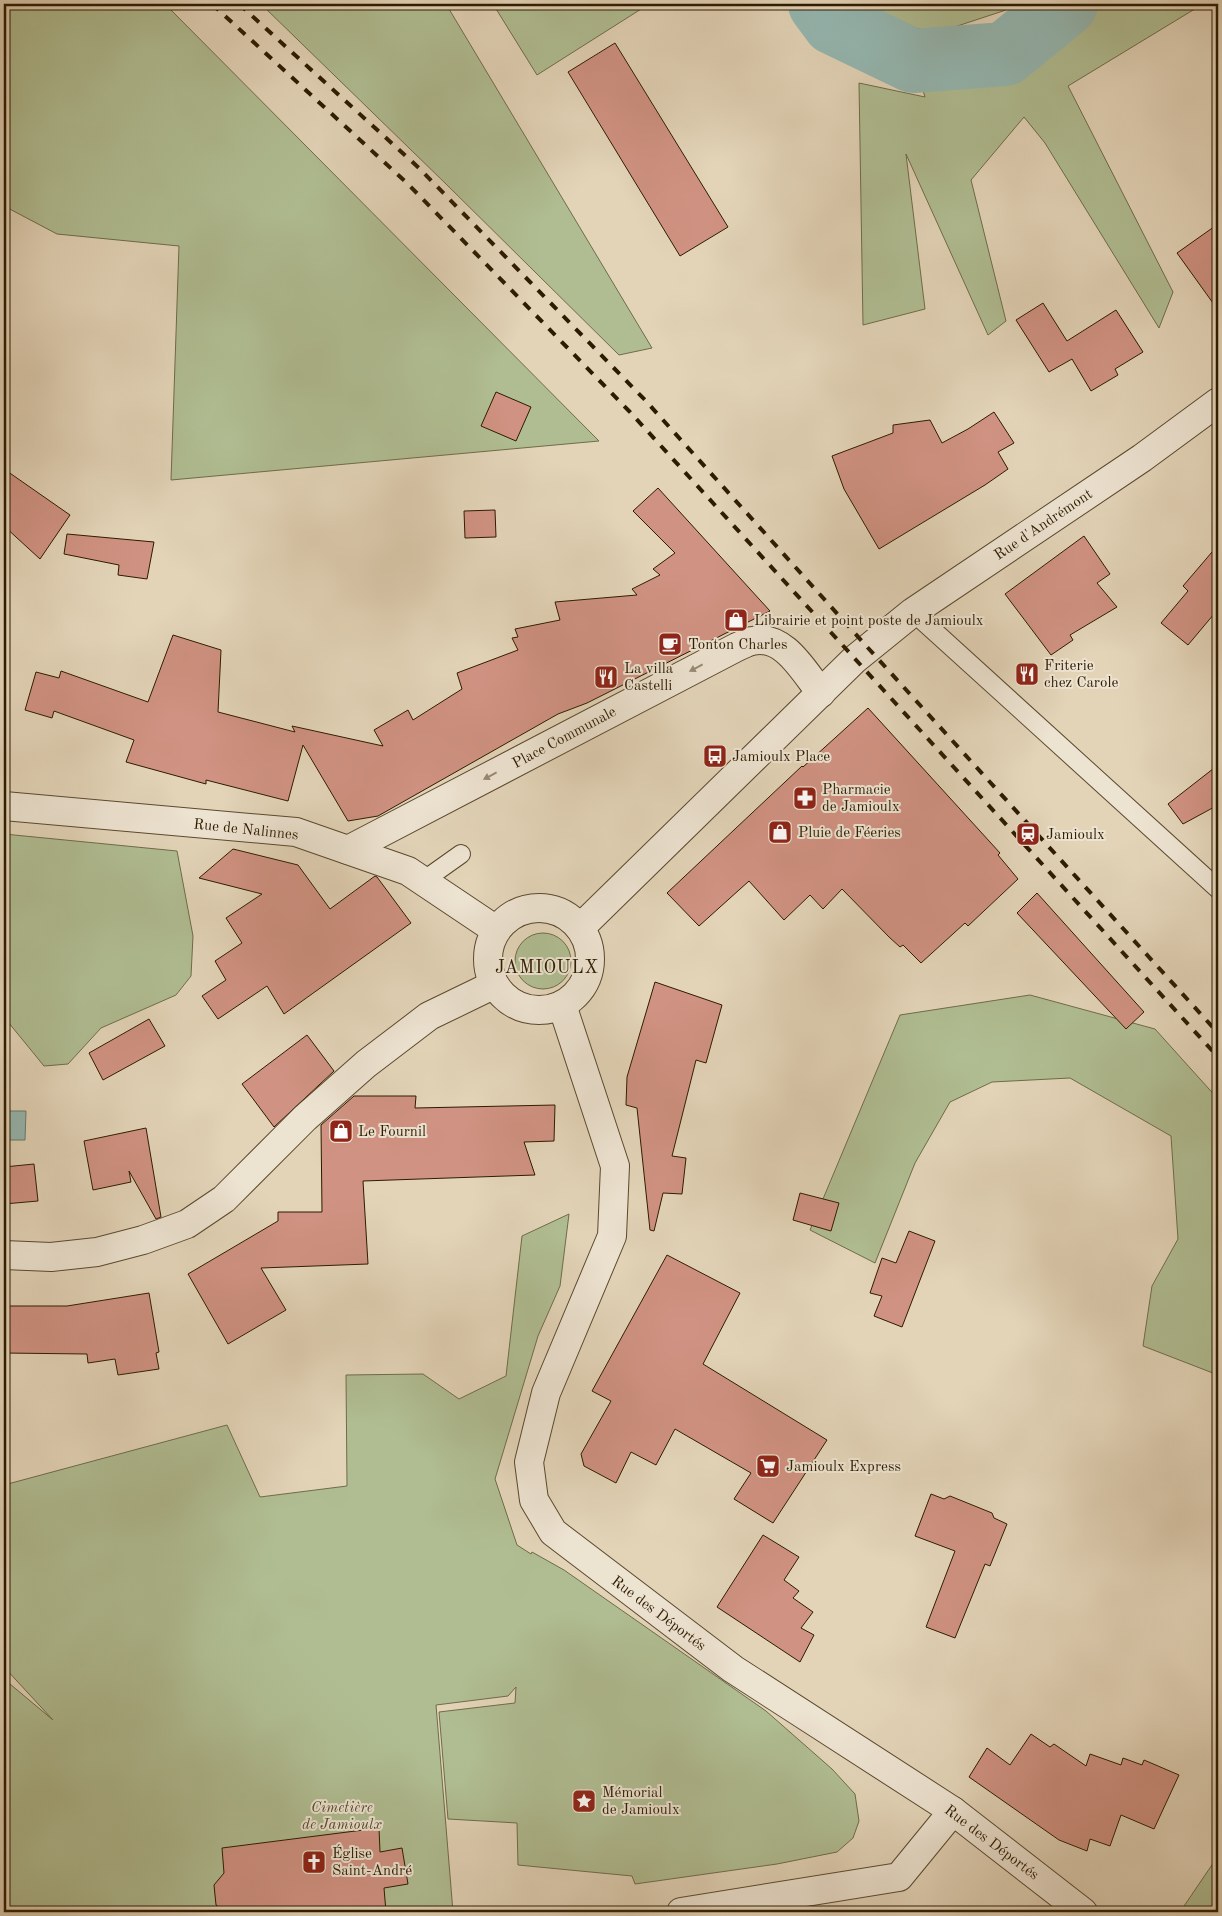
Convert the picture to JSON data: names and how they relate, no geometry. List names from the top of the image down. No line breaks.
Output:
{"streets":{"street":["Rue d'Andrémont","Place Communale","Rue de Nalinnes","Rue des Déportés"]},"crossings":[["Rue d'Andrémont","Place Communale"],["Place Communale","Rue de Nalinnes"],["Rue de Nalinnes","Rue des Déportés"]],"one_way":["Place Communale"],"districts":["JAMIOULX"],"parks":["Cimetière de Jamioulx"],"places":{"shop":["Librairie et point poste de Jamioulx","Pluie de Féeries","Le Fournil"],"cafe":["Tonton Charles"],"restaurant":["Friterie chez Carole","La villa Castelli"],"bus stop":["Jamioulx Place"],"pharmacy":["Pharmacie de Jamioulx"],"station":["Jamioulx"],"supermarket":["Jamioulx Express"],"place":["Mémorial de Jamioulx"],"church":["Église Saint-André"]}}
